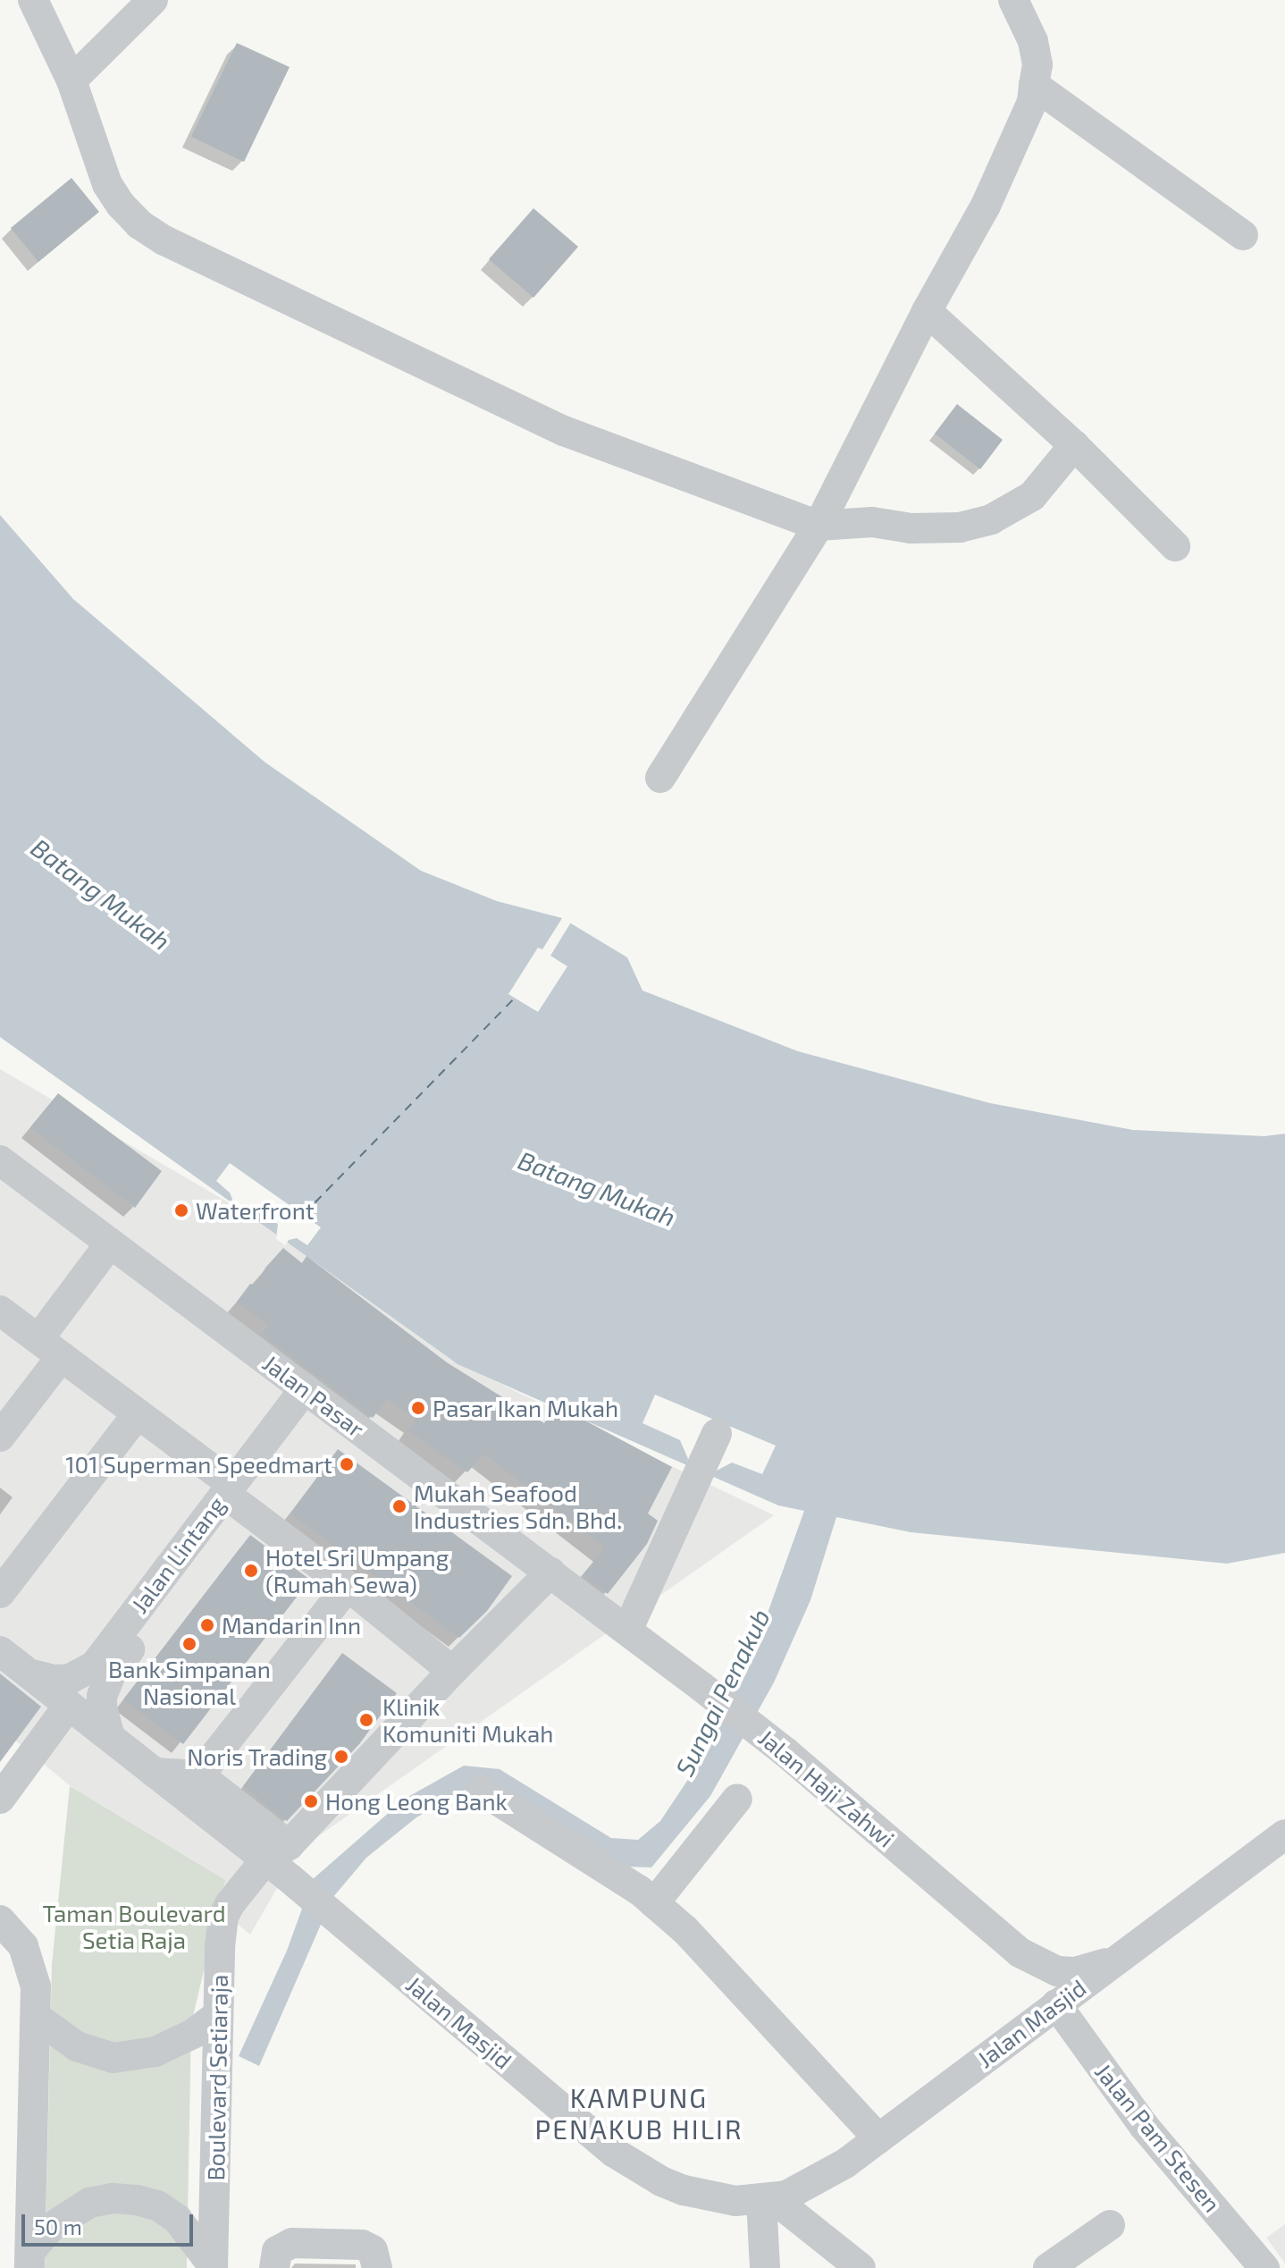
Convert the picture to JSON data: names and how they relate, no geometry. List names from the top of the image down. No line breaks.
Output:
{"streets":{"street":["Jalan Pasar","Jalan Lintang","Jalan Haji Zahwi","Jalan Masjid","Boulevard Setiaraja","Jalan Pam Stesen"]},"crossings":[["Jalan Pasar","Jalan Lintang"],["Jalan Pasar","Jalan Haji Zahwi"],["Jalan Haji Zahwi","Jalan Masjid"],["Jalan Haji Zahwi","Jalan Pam Stesen"],["Jalan Masjid","Boulevard Setiaraja"],["Jalan Masjid","Jalan Pam Stesen"]],"districts":["KAMPUNG PENAKUB HILIR"],"water":["Batang Mukah","Sungai Penakub"],"parks":["Taman Boulevard Setia Raja"],"places":["Waterfront","Pasar Ikan Mukah","101 Superman Speedmart","Mukah Seafood Industries Sdn. Bhd.","Hotel Sri Umpang (Rumah Sewa)","Mandarin Inn","Bank Simpanan Nasional","Klinik Komuniti Mukah","Noris Trading","Hong Leong Bank"],"scale_bar":"50 m"}
